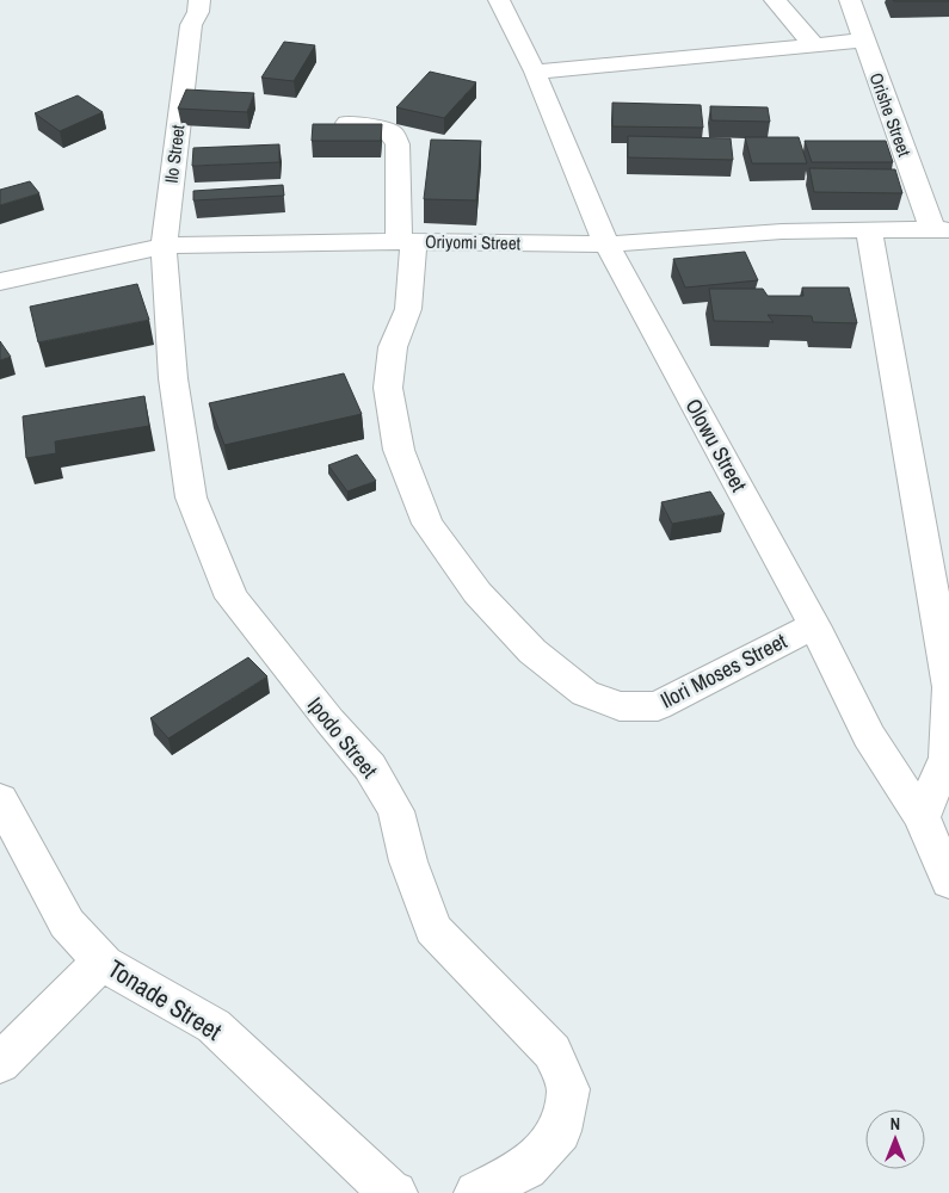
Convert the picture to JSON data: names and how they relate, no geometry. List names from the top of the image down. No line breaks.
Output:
{"streets":{"street":["Orishe Street","Ilo Street","Oriyomi Street","Olowu Street","Ilori Moses Street","Ipodo Street","Tonade Street"]},"crossings":[["Orishe Street","Oriyomi Street"],["Ilo Street","Oriyomi Street"],["Ilo Street","Ipodo Street"],["Oriyomi Street","Olowu Street"],["Oriyomi Street","Ilori Moses Street"],["Oriyomi Street","Ipodo Street"],["Olowu Street","Ilori Moses Street"]],"north":"top"}
